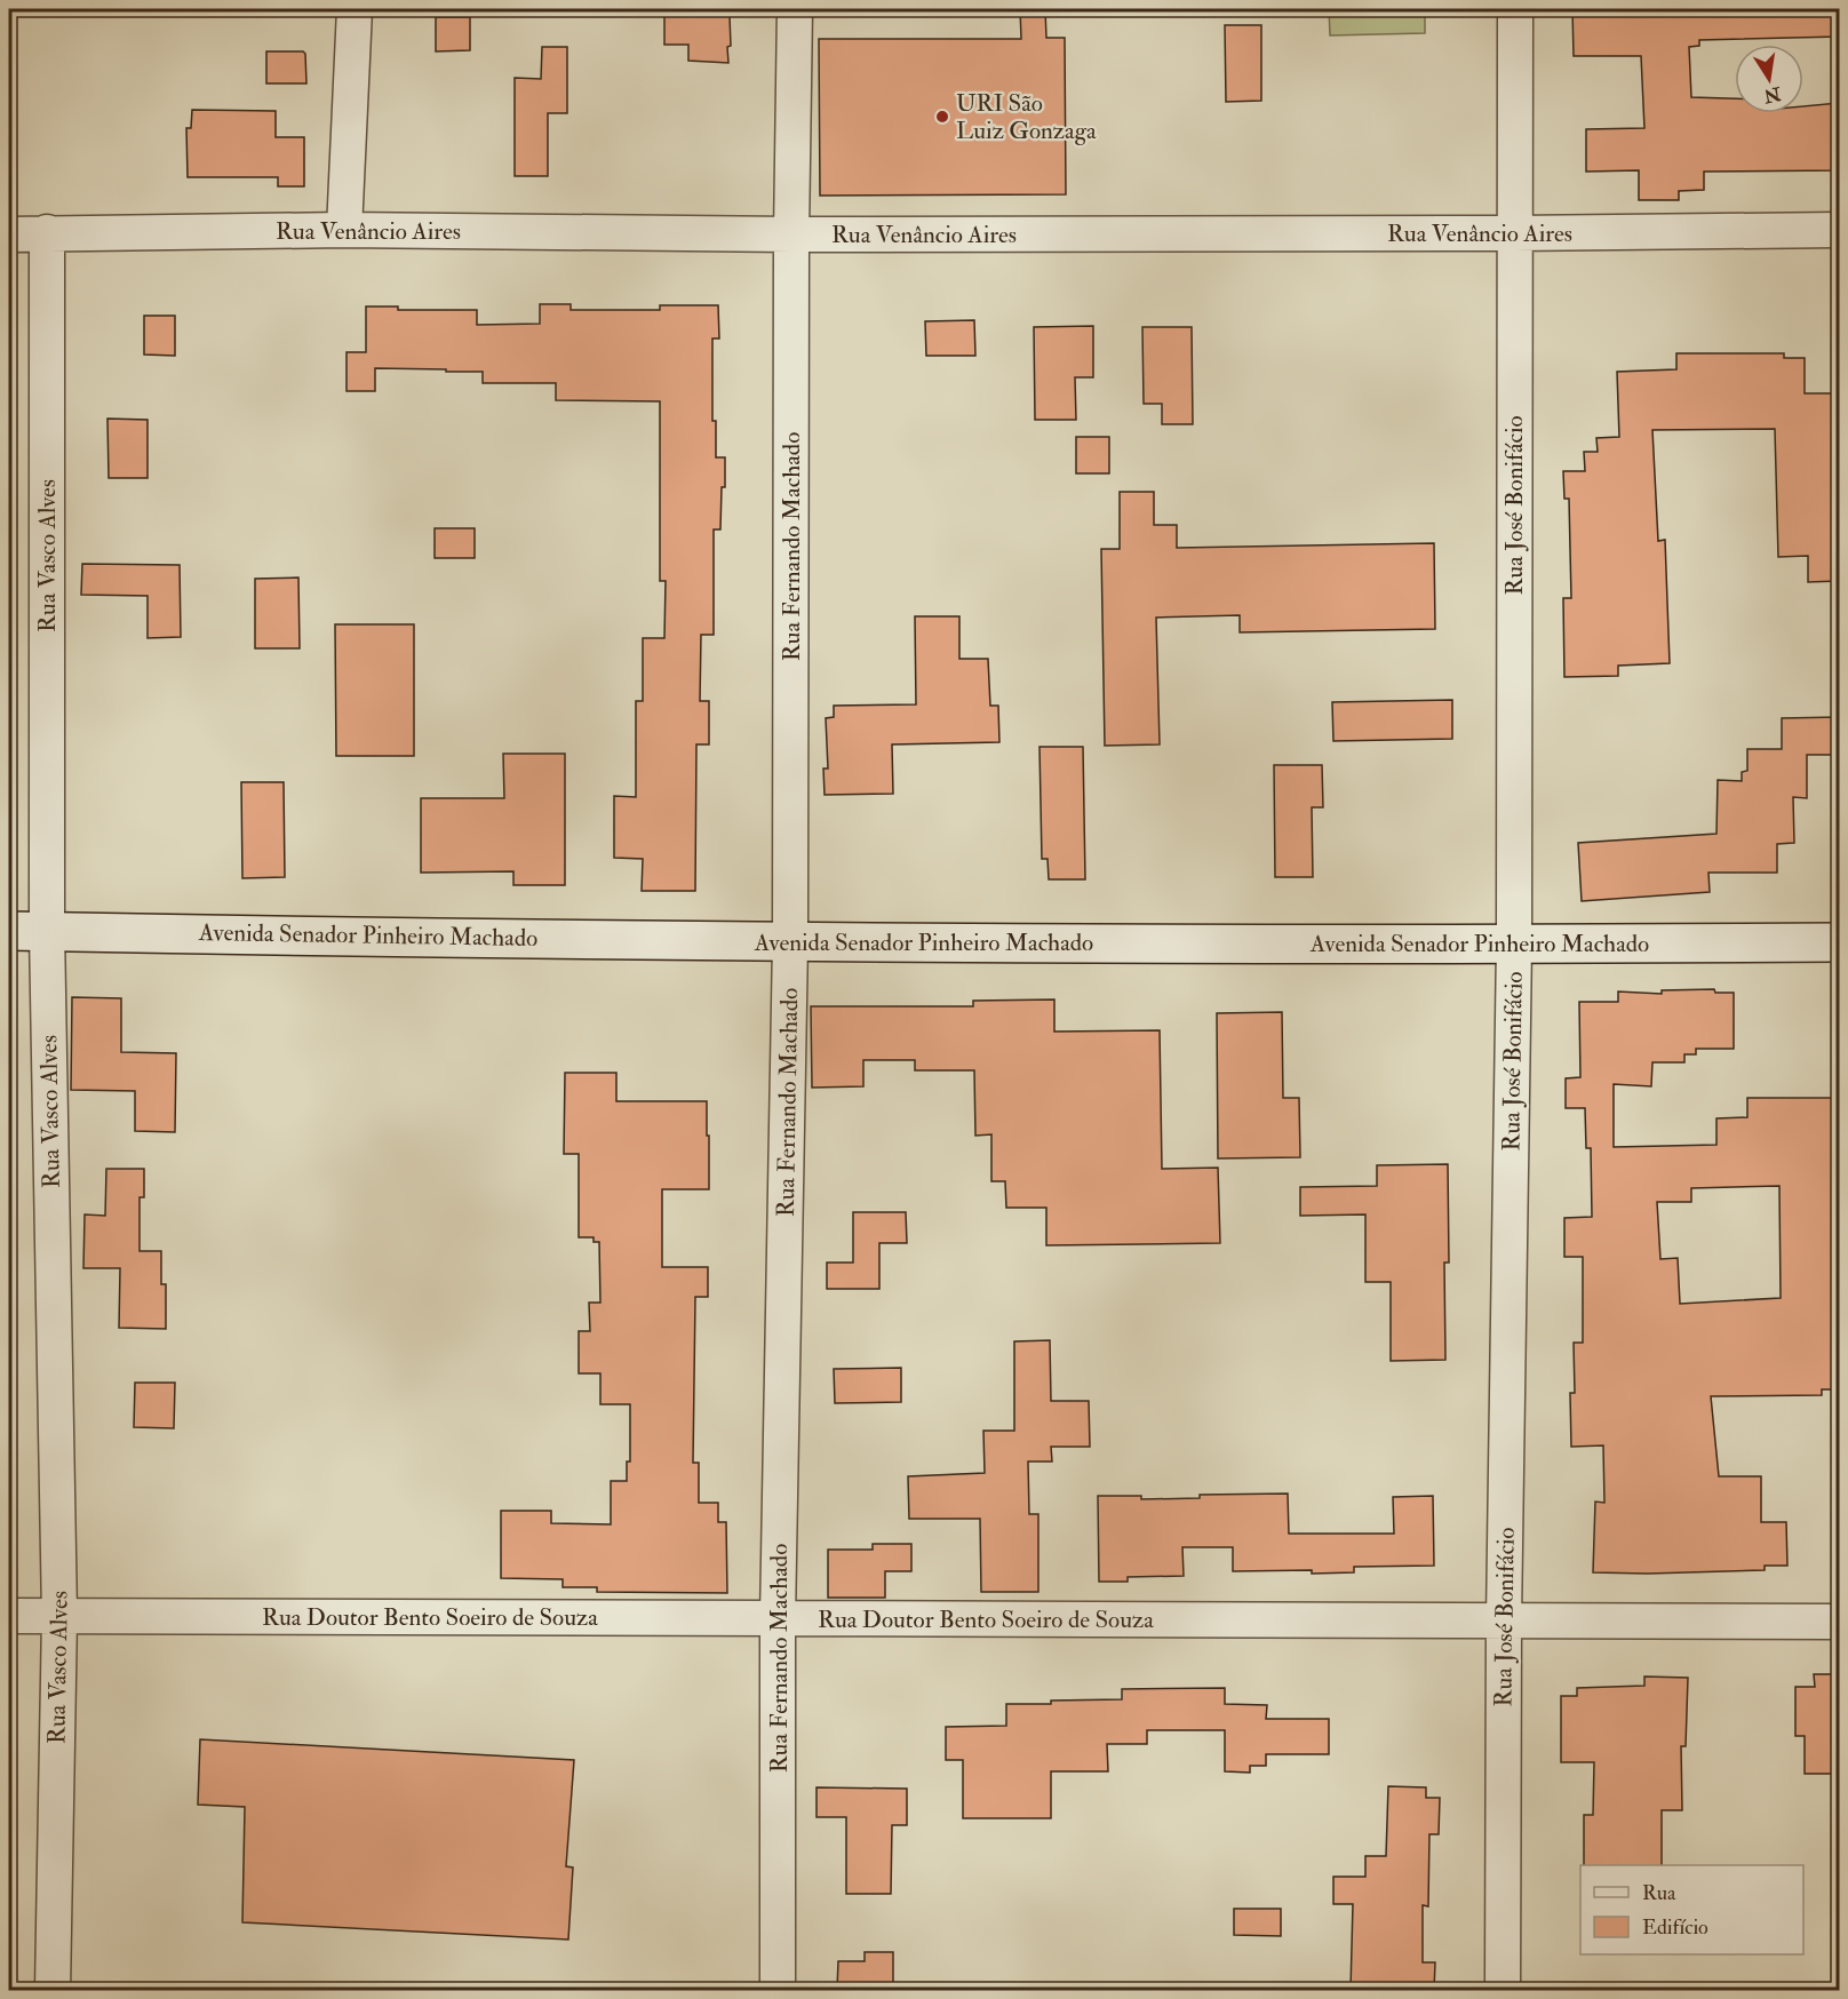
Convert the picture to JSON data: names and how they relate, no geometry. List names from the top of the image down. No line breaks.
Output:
{"streets":{"main road":["Avenida Senador Pinheiro Machado"],"street":["Rua Venâncio Aires","Rua José Bonifácio","Rua Fernando Machado","Rua Vasco Alves","Rua Doutor Bento Soeiro de Souza"]},"crossings":[["Rua Venâncio Aires","Rua José Bonifácio"],["Rua Venâncio Aires","Rua Fernando Machado"],["Rua Venâncio Aires","Rua Vasco Alves"],["Rua José Bonifácio","Avenida Senador Pinheiro Machado"],["Rua José Bonifácio","Rua Doutor Bento Soeiro de Souza"],["Rua Fernando Machado","Avenida Senador Pinheiro Machado"],["Rua Fernando Machado","Rua Doutor Bento Soeiro de Souza"],["Rua Vasco Alves","Avenida Senador Pinheiro Machado"],["Rua Vasco Alves","Rua Doutor Bento Soeiro de Souza"]],"places":["URI São Luiz Gonzaga"],"legend":["Rua","Edifício"],"north":"bottom"}
